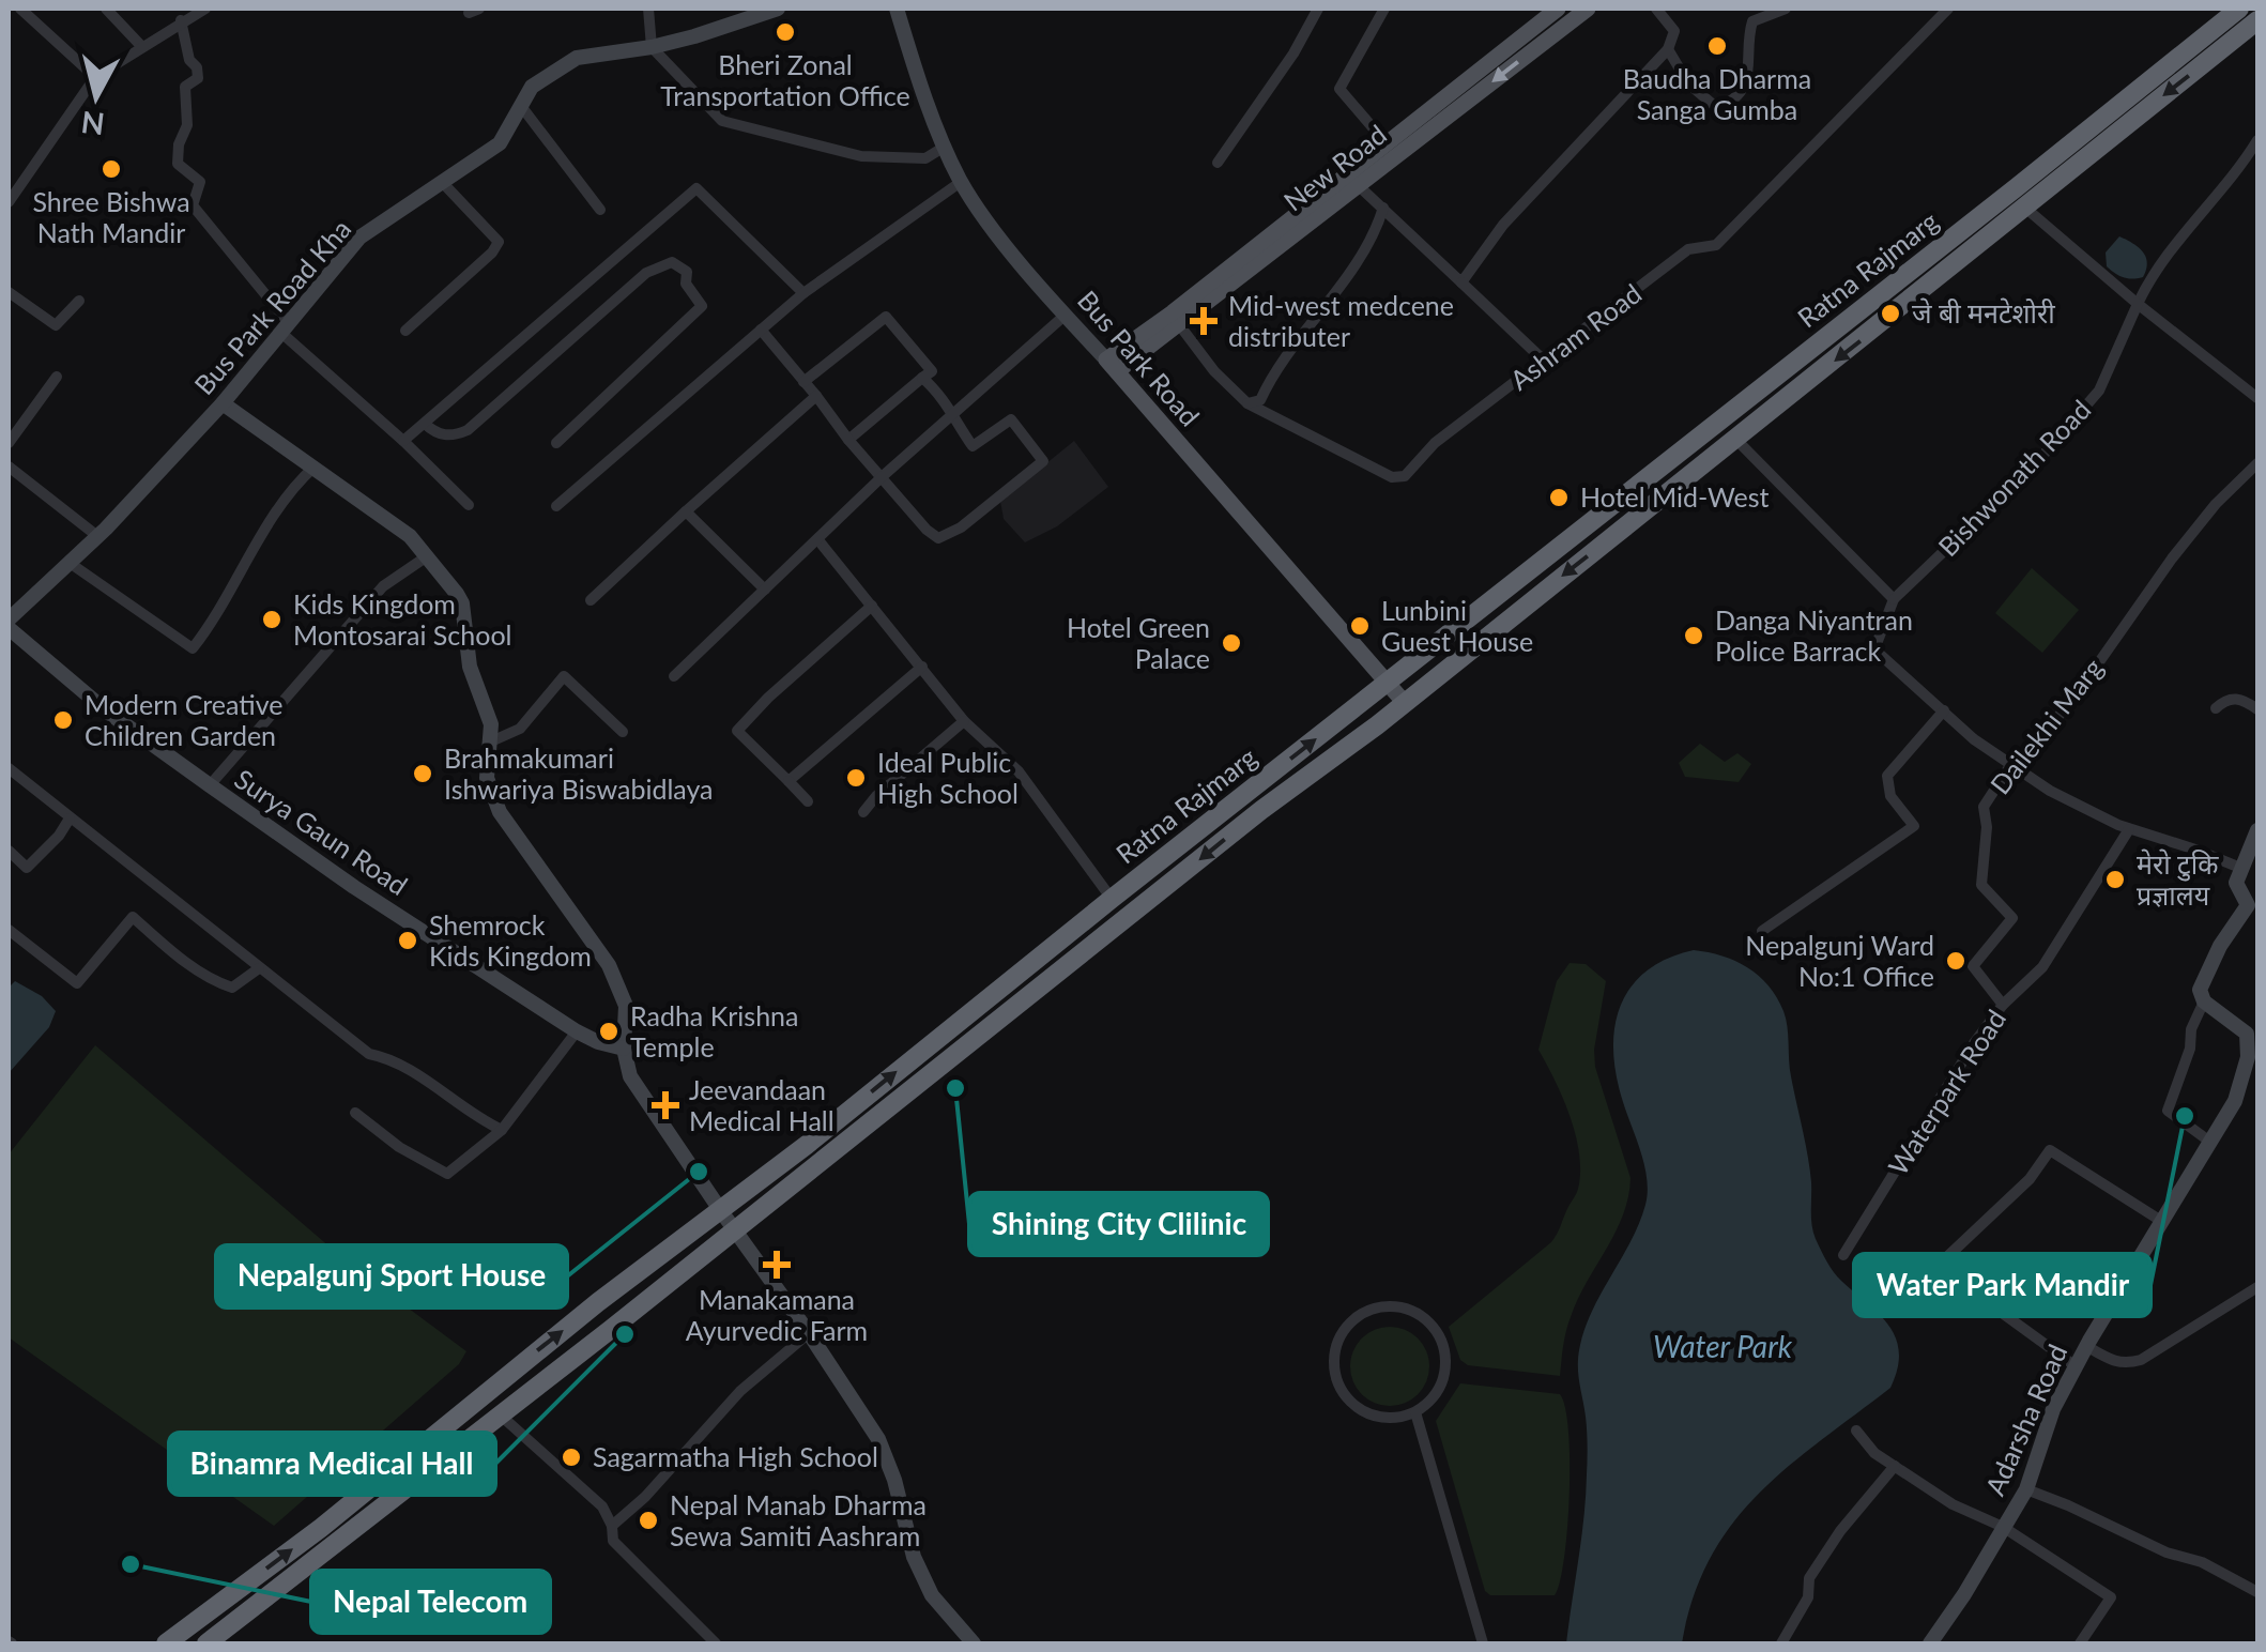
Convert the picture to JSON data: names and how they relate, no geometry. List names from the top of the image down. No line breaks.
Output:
{"streets":{"highway":["Ratna Rajmarg"],"main road":["New Road","Bus Park Road"],"street":["Bus Park Road Kha","Ashram Road","Bishwonath Road","Dailekhi Marg","Surya Gaun Road","Waterpark Road","Adarsha Road"]},"crossings":[["New Road","Ashram Road"],["New Road","Bus Park Road"],["Ratna Rajmarg","Bus Park Road"],["Bus Park Road Kha","Surya Gaun Road"],["Dailekhi Marg","Waterpark Road"]],"water":["Water Park"],"places":{"other":["Bheri Zonal Transportation Office","Baudha Dharma Sanga Gumba","Shree Bishwa Nath Mandir","जे बी मनटेशोरी","Hotel Mid-West","Kids Kingdom Montosarai School","Lunbini Guest House","Danga Niyantran Police Barrack","Hotel Green Palace","Modern Creative Children Garden","Brahmakumari Ishwariya Biswabidlaya","Ideal Public High School","मेराे टुकि प्रज्ञालय","Shemrock Kids Kingdom","Nepalgunj Ward No:1 Office","Radha Krishna Temple","Shining City Clilinic","Water Park Mandir","Nepalgunj Sport House","Binamra Medical Hall","Sagarmatha High School","Nepal Manab Dharma Sewa Samiti Aashram","Nepal Telecom"],"health":["Mid-west medcene distributer","Jeevandaan Medical Hall","Manakamana Ayurvedic Farm"]},"north":"bottom"}
